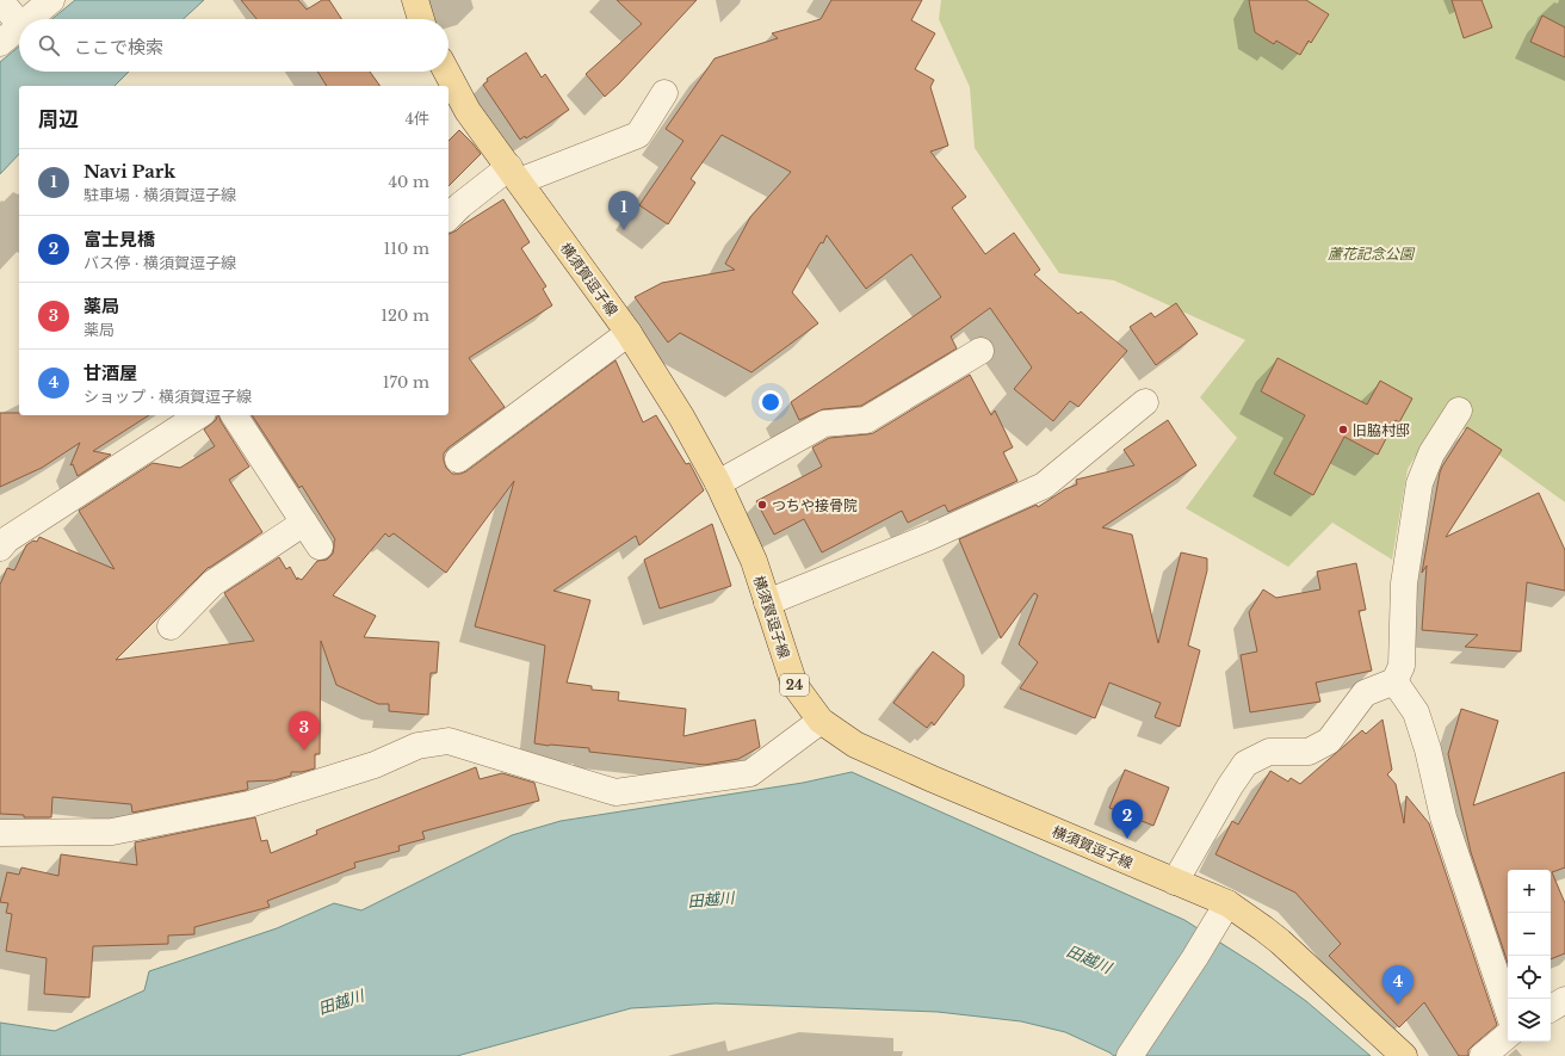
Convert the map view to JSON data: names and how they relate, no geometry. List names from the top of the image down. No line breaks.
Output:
{"streets":{"main road":["横須賀逗子線","24"]},"water":["田越川"],"parks":["蘆花記念公園"],"places":["旧脇村邸","つちや接骨院"],"page":{"search":"ここで検索","heading":["周辺","4件"],"list":[{"mark":"1","name":"Navi Park","note":"駐車場 · 横須賀逗子線","value":"40 m"},{"mark":"2","name":"富士見橋","note":"バス停 · 横須賀逗子線","value":"110 m"},{"mark":"3","name":"薬局","note":"薬局","value":"120 m"},{"mark":"4","name":"甘酒屋","note":"ショップ · 横須賀逗子線","value":"170 m"}],"pins":["1","3","2","4"],"map_buttons":["+","−"]}}
